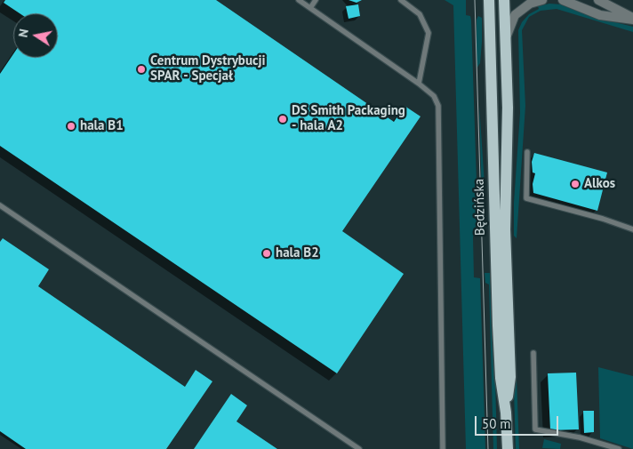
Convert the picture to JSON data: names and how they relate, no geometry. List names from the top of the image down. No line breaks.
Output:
{"streets":{"main road":["Będzińska"]},"places":["Centrum Dystrybucji SPAR - Specjał","DS Smith Packaging - hala A2","hala B1","Alkos","hala B2"],"scale_bar":"50 m","north":"left"}
